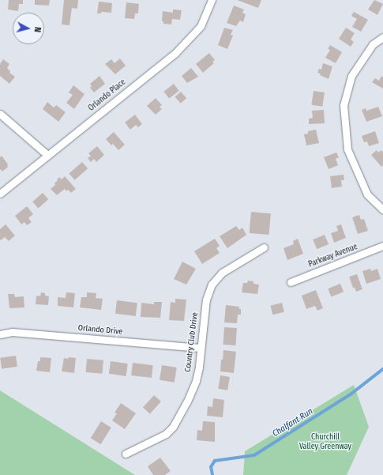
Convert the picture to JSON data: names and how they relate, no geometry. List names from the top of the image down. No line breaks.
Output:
{"streets":{"street":["Orlando Place","Parkway Avenue","Orlando Drive","Country Club Drive"]},"crossings":[["Orlando Drive","Country Club Drive"]],"water":["Chalfant Run"],"parks":["Churchill Valley Greenway"],"north":"right"}
